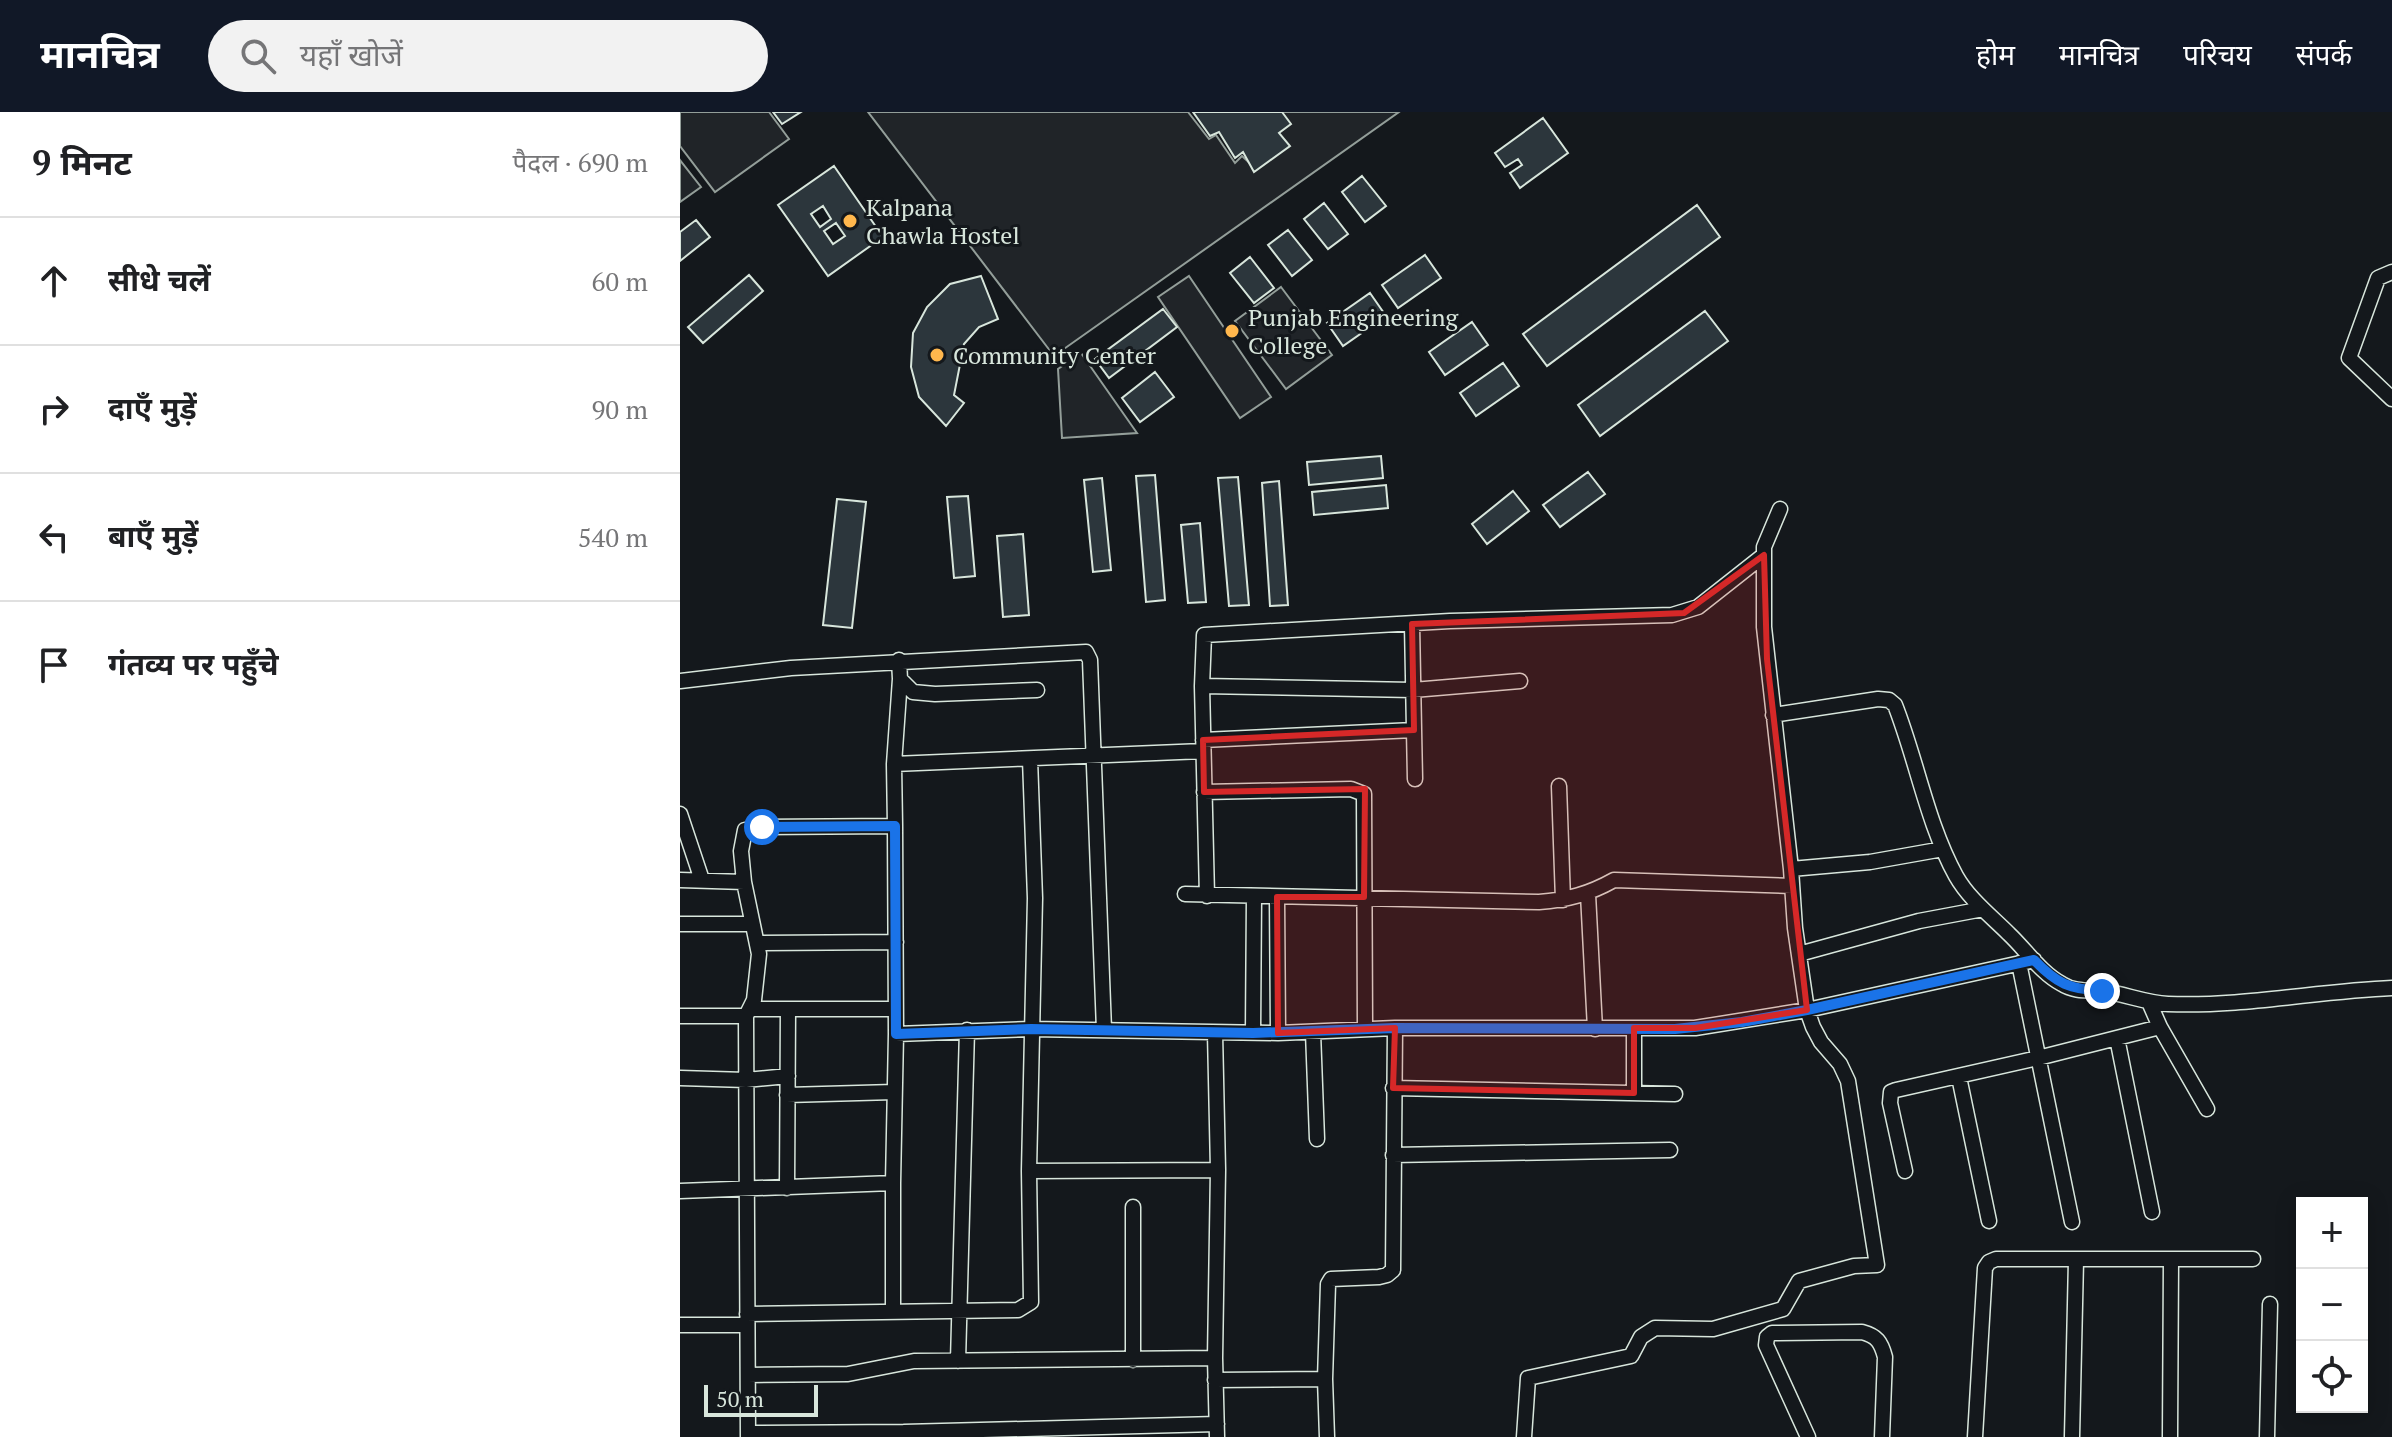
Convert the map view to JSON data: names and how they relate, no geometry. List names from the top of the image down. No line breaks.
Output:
{"places":["Kalpana Chawla Hostel","Punjab Engineering College","Community Center"],"scale_bar":"50 m","page":{"header":"मानचित्र","search":"यहाँ खोजें","nav":["होम","मानचित्र","परिचय","संपर्क"],"heading":["9 मिनट","पैदल · 690 m"],"list":[["सीधे चलें","60 m"],["दाएँ मुड़ें","90 m"],["बाएँ मुड़ें","540 m"],"गंतव्य पर पहुँचे"],"map_buttons":["+","−"],"scale":"50 m"}}
